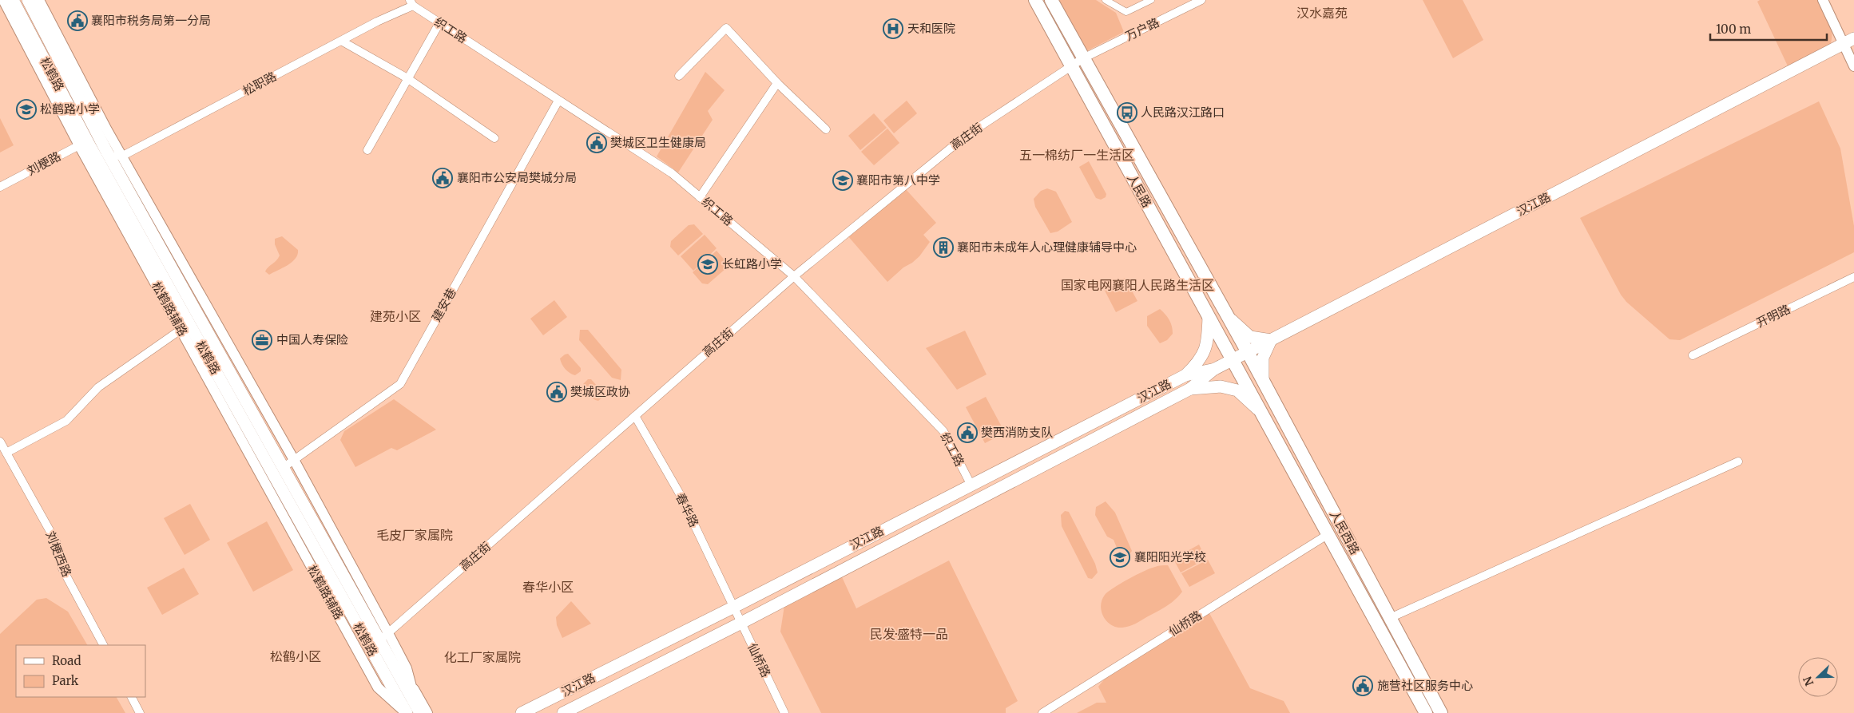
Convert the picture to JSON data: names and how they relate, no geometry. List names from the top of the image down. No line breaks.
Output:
{"streets":{"main road":["松鹤路","人民路","汉江路","人民西路"],"street":["万户路","织工路","松职路","高庄街","刘梗路","建安巷","松鹤路辅路","开明路","春华路","刘梗西路","仙桥路"]},"crossings":[["万户路","高庄街"],["万户路","人民路"],["织工路","松职路"],["织工路","高庄街"],["织工路","汉江路"],["织工路","建安巷"],["松鹤路","高庄街"],["松鹤路","刘梗路"],["松鹤路","建安巷"],["松鹤路","松鹤路辅路"],["高庄街","人民路"],["高庄街","春华路"],["人民路","汉江路"],["人民路","人民西路"],["汉江路","春华路"],["汉江路","人民西路"],["汉江路","仙桥路"],["春华路","仙桥路"],["人民西路","仙桥路"]],"districts":["汉水嘉苑","五一棉纺厂一生活区","国家电网襄阳人民路生活区","建苑小区","毛皮厂家属院","春华小区","民发·盛特一品","松鹤小区","化工厂家属院"],"places":{"public building":["襄阳市税务局第一分局","樊城区卫生健康局","襄阳市公安局樊城分局","樊城区政协","樊西消防支队","施营社区服务中心"],"hospital":["天和医院"],"school or university":["松鹤路小学","襄阳市第八中学","长虹路小学","襄阳阳光学校"],"bus stop":["人民路汉江路口"],"building":["襄阳市未成年人心理健康辅导中心"],"office":["中国人寿保险"]},"legend":["Road","Park"],"scale_bar":"100 m","north":"bottom left"}
